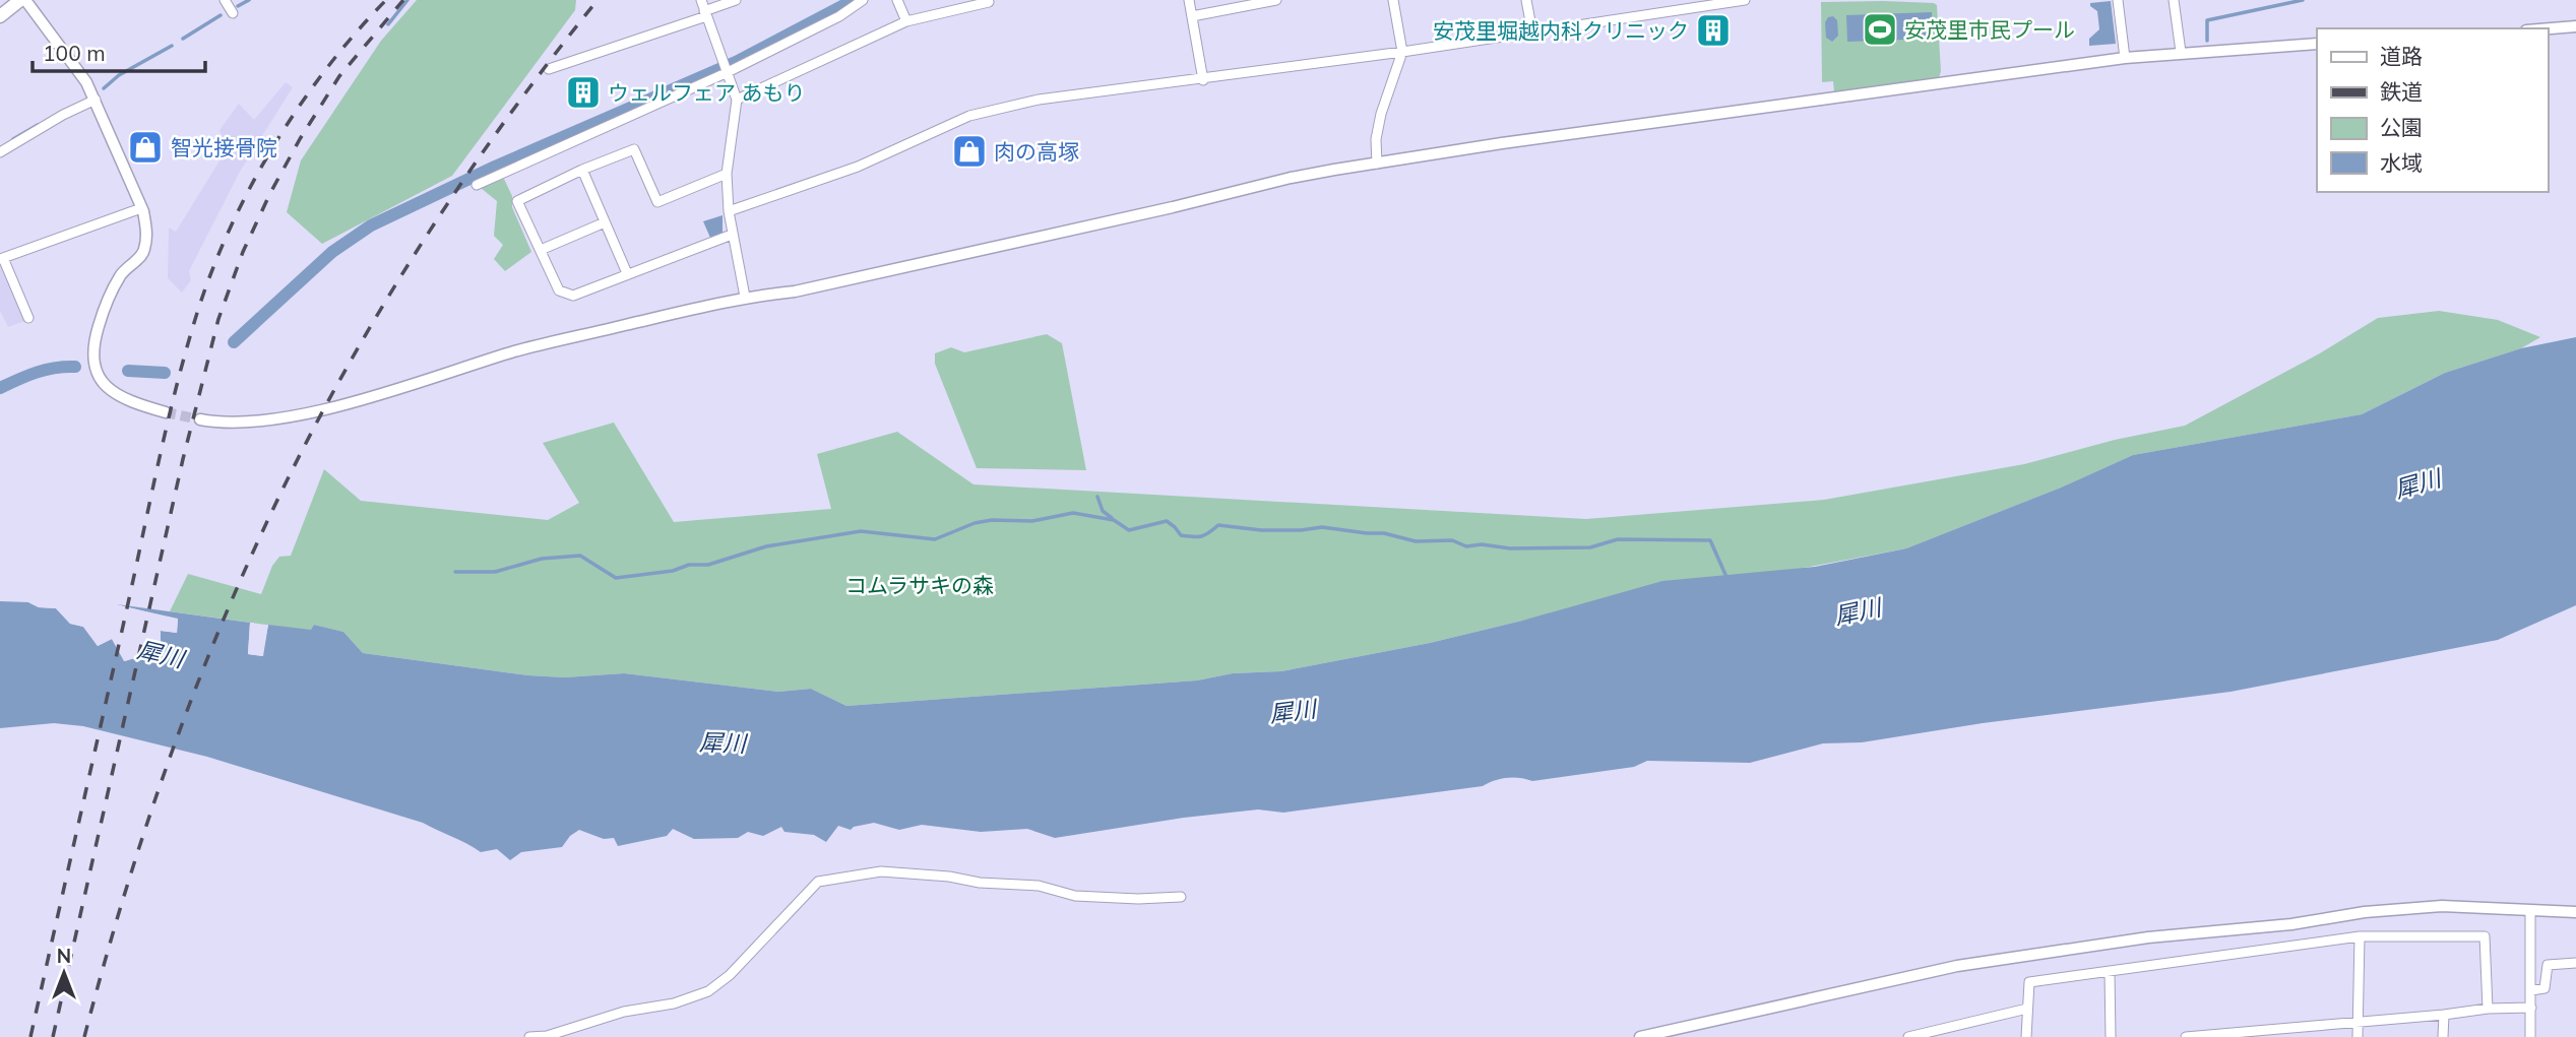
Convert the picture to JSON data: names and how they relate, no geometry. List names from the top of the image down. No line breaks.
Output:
{"water":["犀川"],"parks":["コムラサキの森"],"places":{"sports":["安茂里市民プール"],"building":["安茂里堀越内科クリニック","ウェルフェア あもり"],"shop":["智光接骨院","肉の高塚"]},"legend":["道路","鉄道","公園","水域"],"scale_bar":"100 m","north":"top"}
